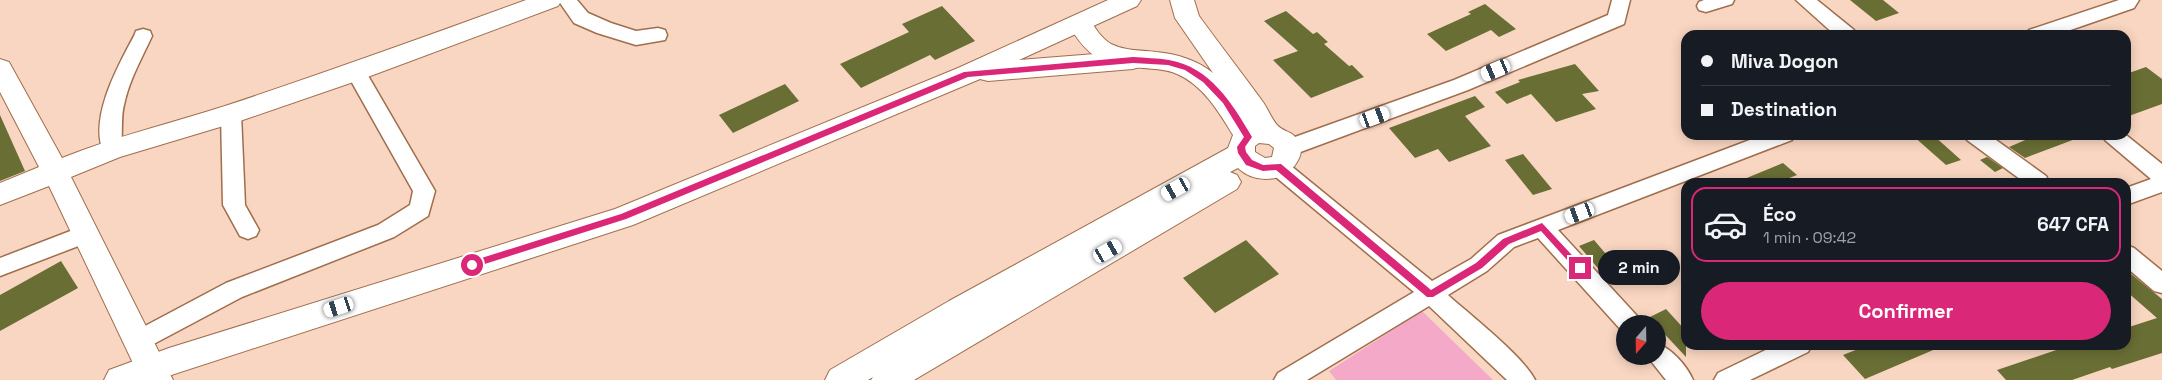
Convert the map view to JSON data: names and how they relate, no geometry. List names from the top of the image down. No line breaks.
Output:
{"north":"bottom","page":{"banner":["Miva Dogon","Destination"],"list":[{"name":"Éco","note":"1 min · 09:42","value":"647 CFA"}],"bubble":"2 min","buttons":"Confirmer"}}
